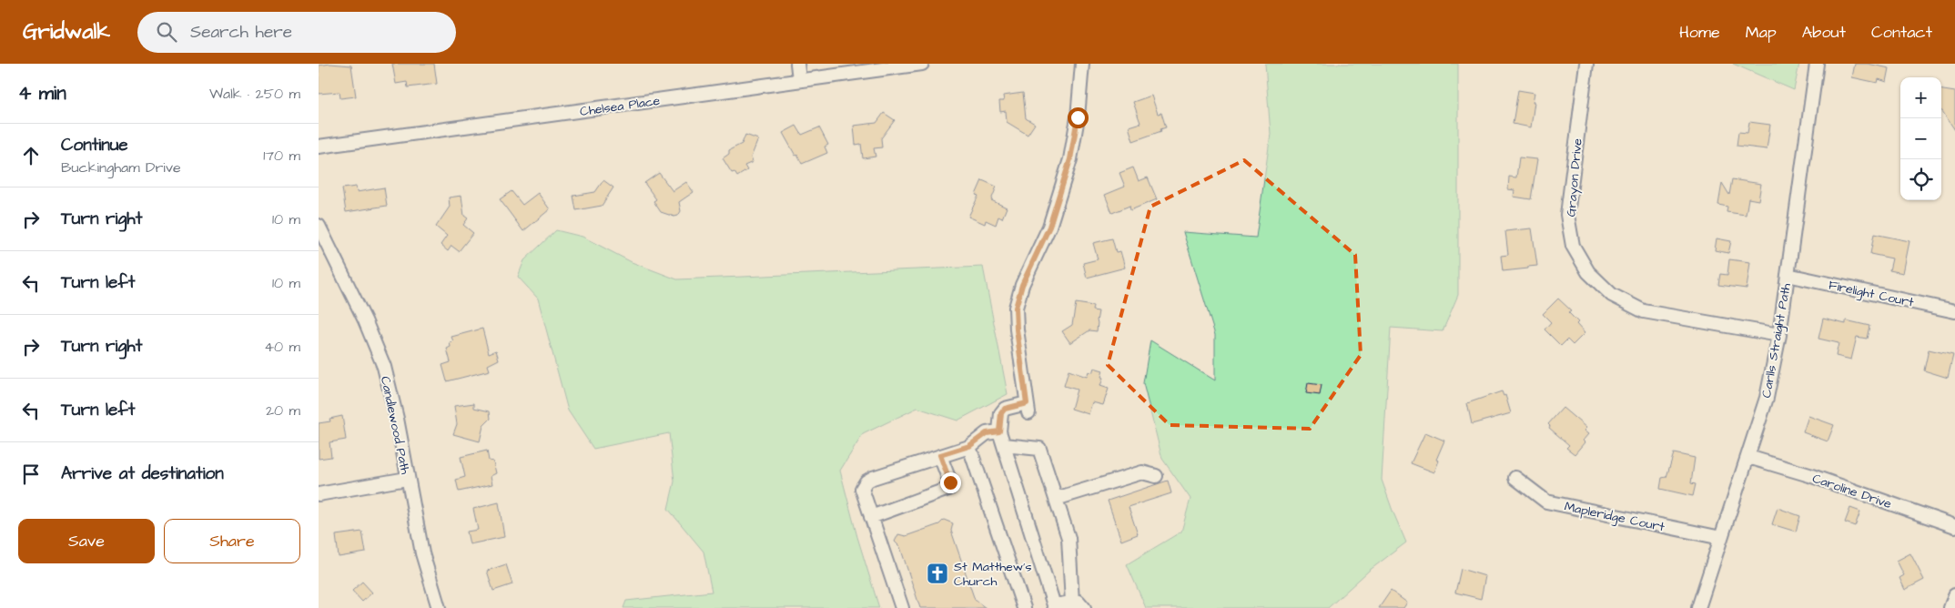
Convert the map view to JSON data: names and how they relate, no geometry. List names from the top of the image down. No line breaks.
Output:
{"streets":{"street":["Chelsea Place","Grayon Drive","Firelight Court","Carlls Straight Path","Candlewood Path","Caroline Drive","Mapleridge Court"]},"crossings":[["Grayon Drive","Carlls Straight Path"],["Firelight Court","Carlls Straight Path"],["Carlls Straight Path","Caroline Drive"],["Carlls Straight Path","Mapleridge Court"]],"places":{"church":["St Matthew's Church"]},"page":{"header":"Gridwalk","search":"Search here","nav":["Home","Map","About","Contact"],"heading":["4 min","Walk · 250 m"],"map_buttons":["+","−"],"list":[["Continue","Buckingham Drive","170 m"],["Turn right","10 m"],["Turn left","10 m"],["Turn right","40 m"],["Turn left","20 m"],"Arrive at destination"],"buttons":["Save","Share"]}}
